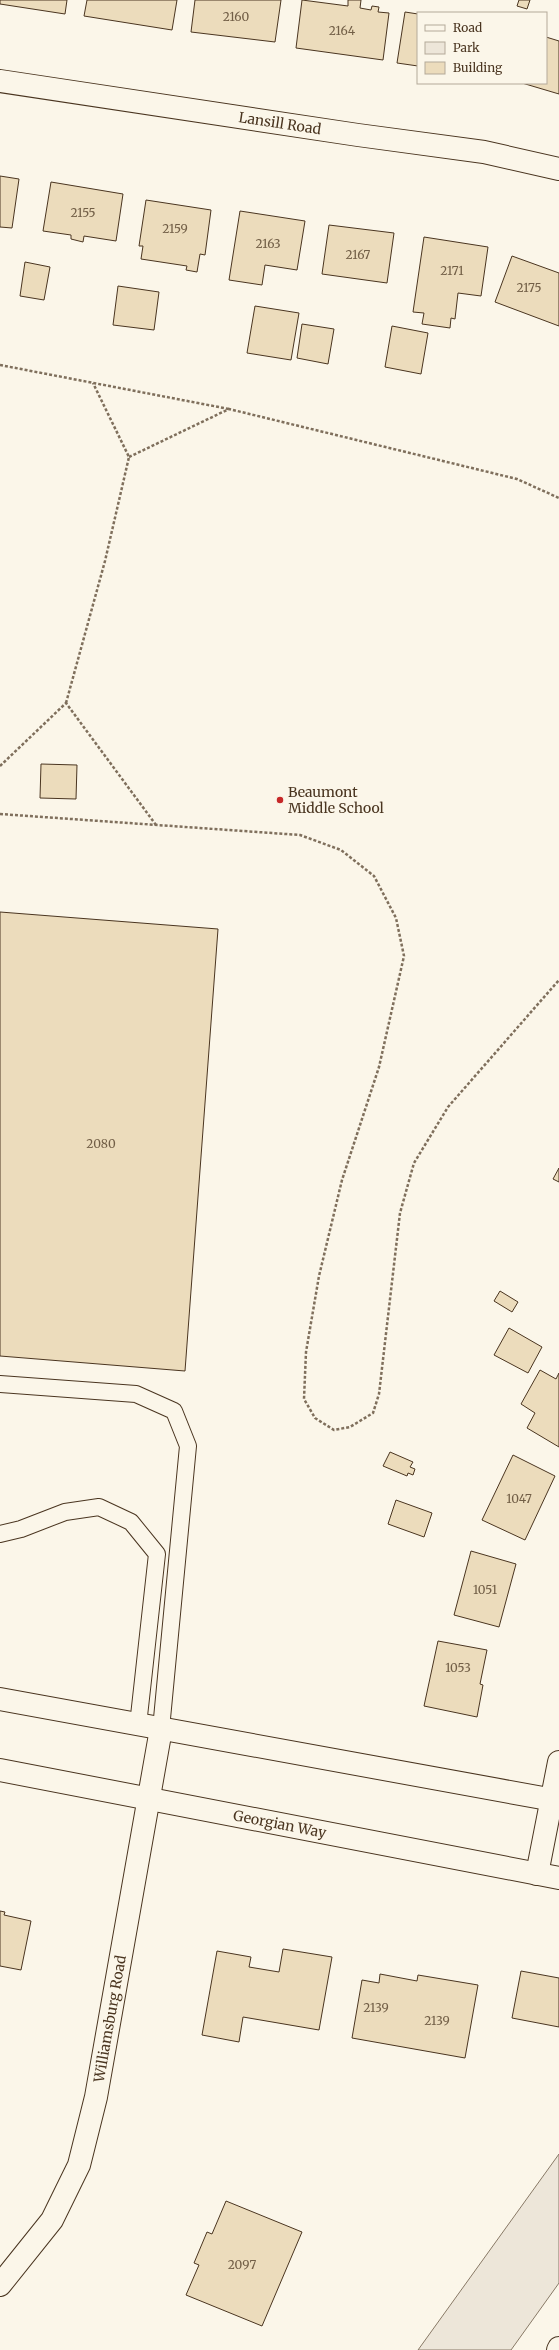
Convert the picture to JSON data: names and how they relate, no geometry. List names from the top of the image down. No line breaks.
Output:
{"streets":{"street":["Lansill Road","Georgian Way","Williamsburg Road"]},"crossings":[["Georgian Way","Williamsburg Road"]],"places":["Beaumont Middle School"],"house_numbers":["2160","2164","2155","2159","2163","2167","2171","2175","2080","1047","1051","1053","2139","2139","2097"],"legend":["Road","Park","Building"]}
